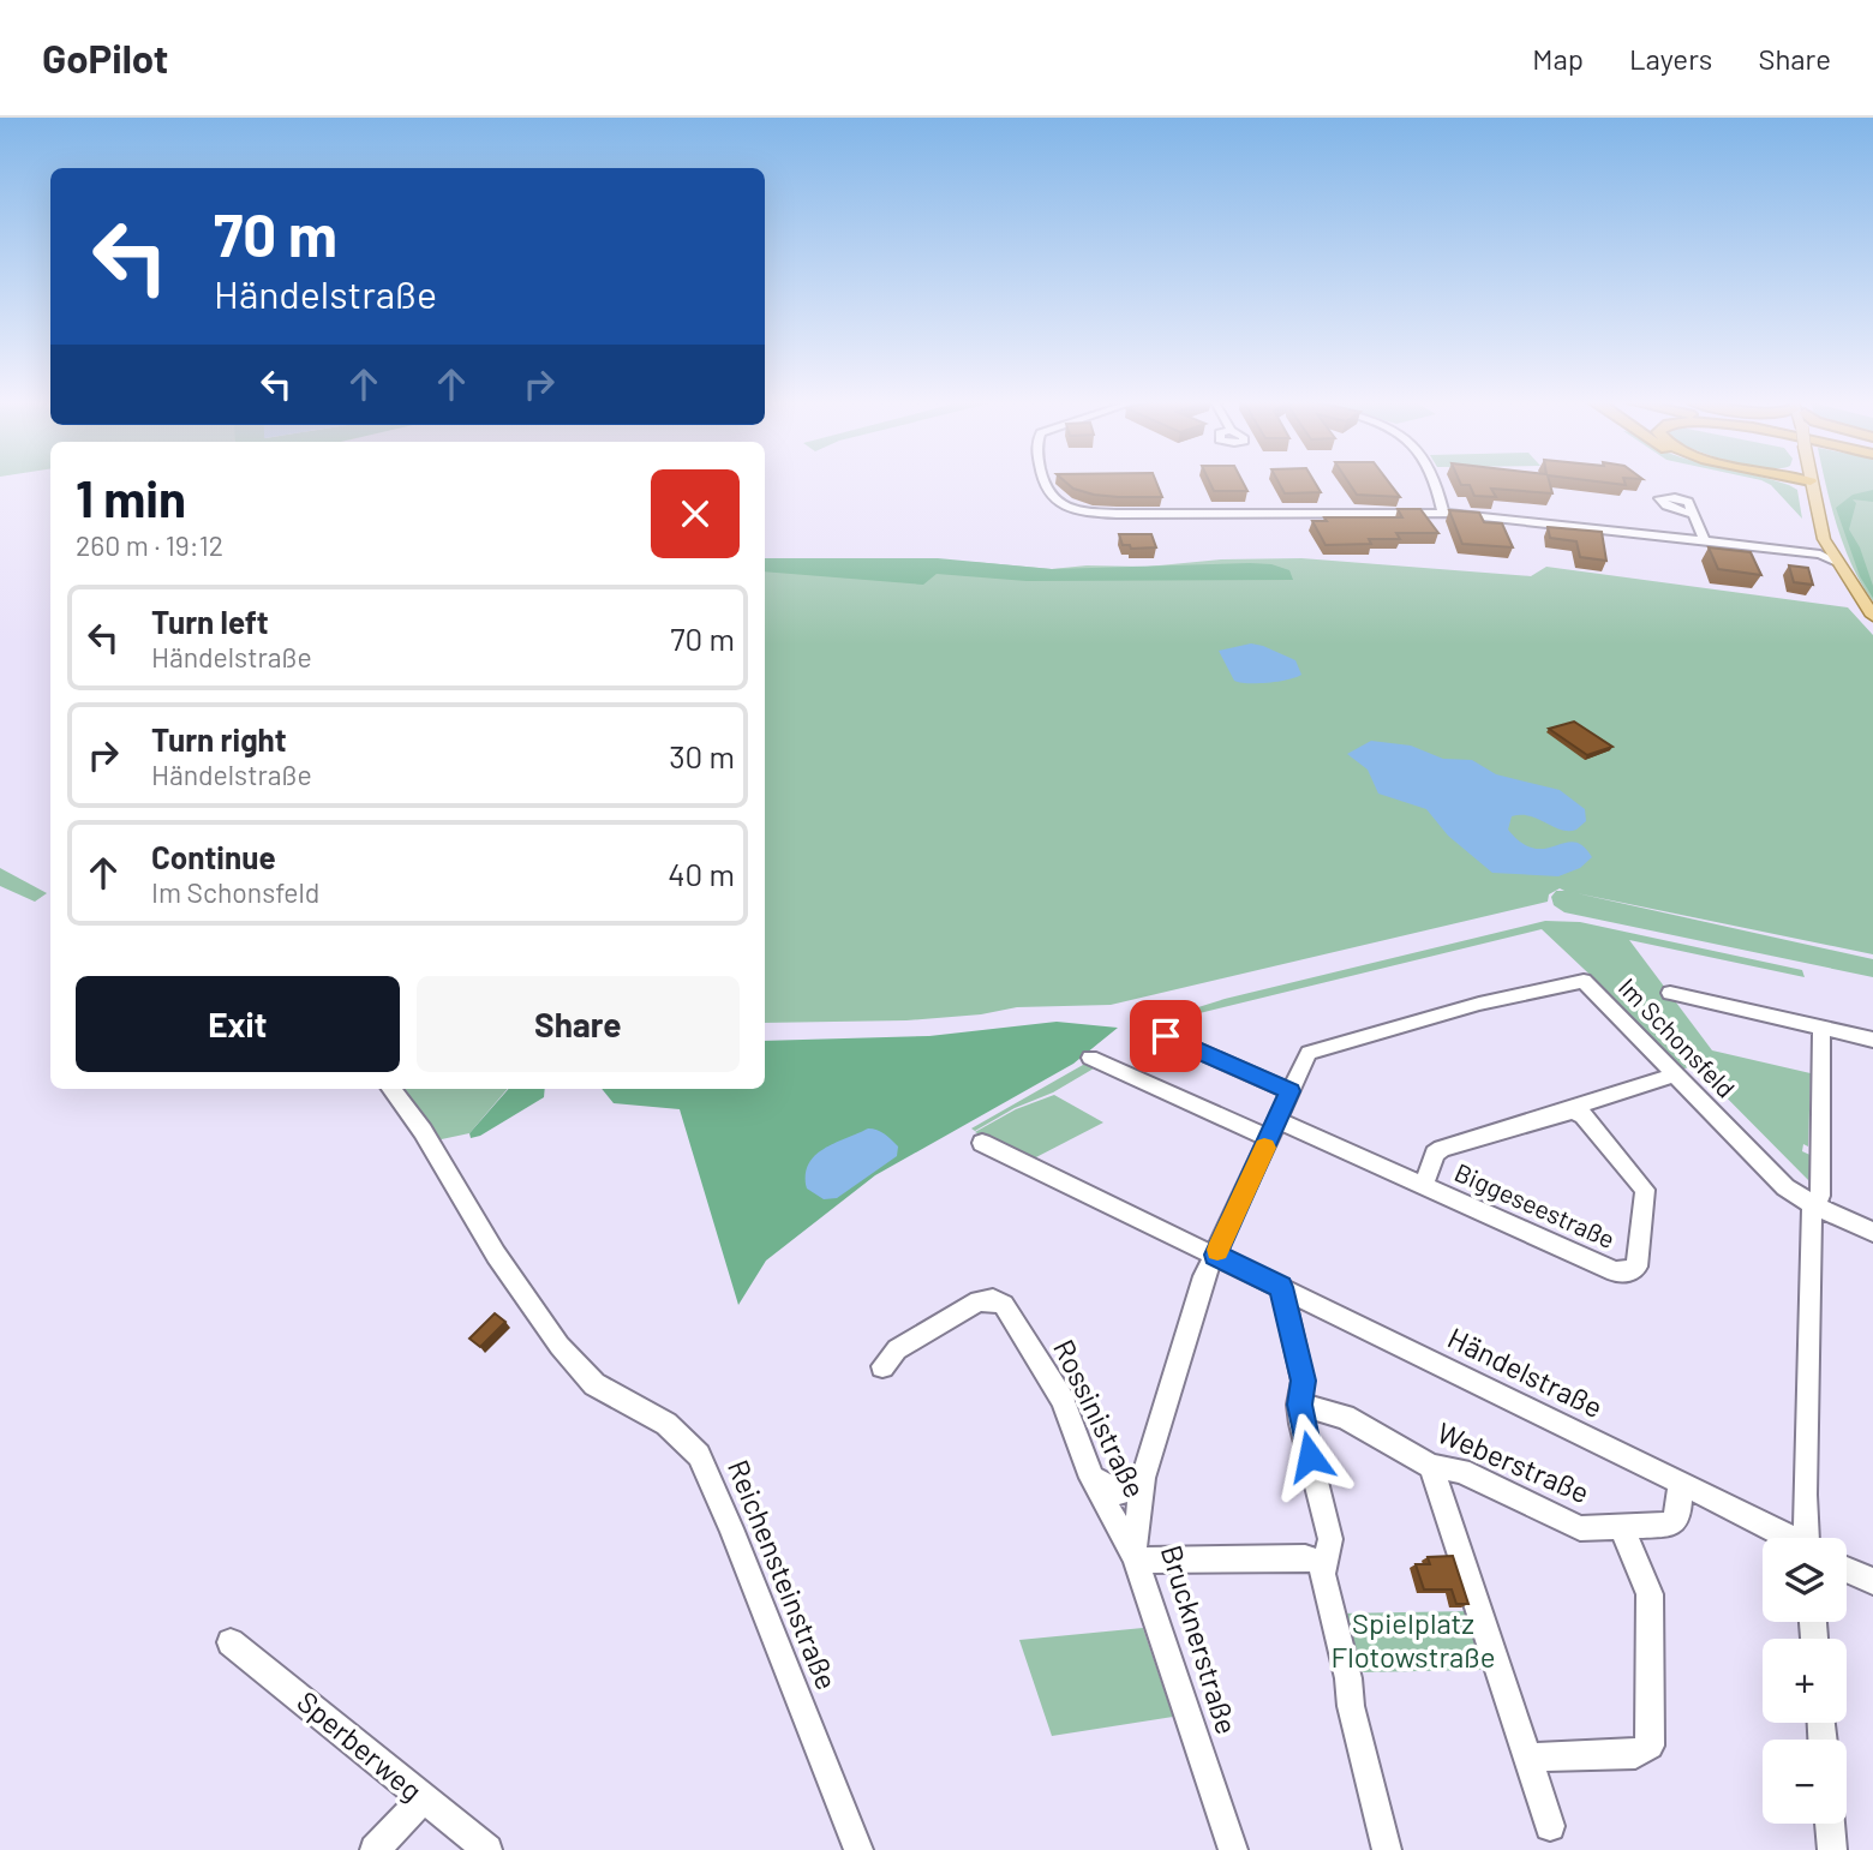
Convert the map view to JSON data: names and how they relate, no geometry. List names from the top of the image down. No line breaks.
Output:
{"streets":{"street":["Im Schonsfeld","Biggeseestraße","Händelstraße","Rossinistraße","Weberstraße","Reichensteinstraße","Brucknerstraße","Sperberweg"]},"crossings":[["Im Schonsfeld","Biggeseestraße"],["Im Schonsfeld","Händelstraße"],["Im Schonsfeld","Brucknerstraße"],["Händelstraße","Weberstraße"],["Händelstraße","Brucknerstraße"],["Rossinistraße","Brucknerstraße"]],"parks":["Spielplatz Flotowstraße"],"page":{"header":"GoPilot","nav":["Map","Layers","Share"],"turn":["70 m","Händelstraße"],"heading":["1 min","260 m · 19:12"],"list":[{"name":"Turn left","note":"Händelstraße","value":"70 m"},{"name":"Turn right","note":"Händelstraße","value":"30 m"},{"name":"Continue","note":"Im Schonsfeld","value":"40 m"}],"buttons":["Exit","Share"],"map_buttons":["+","−"]}}
